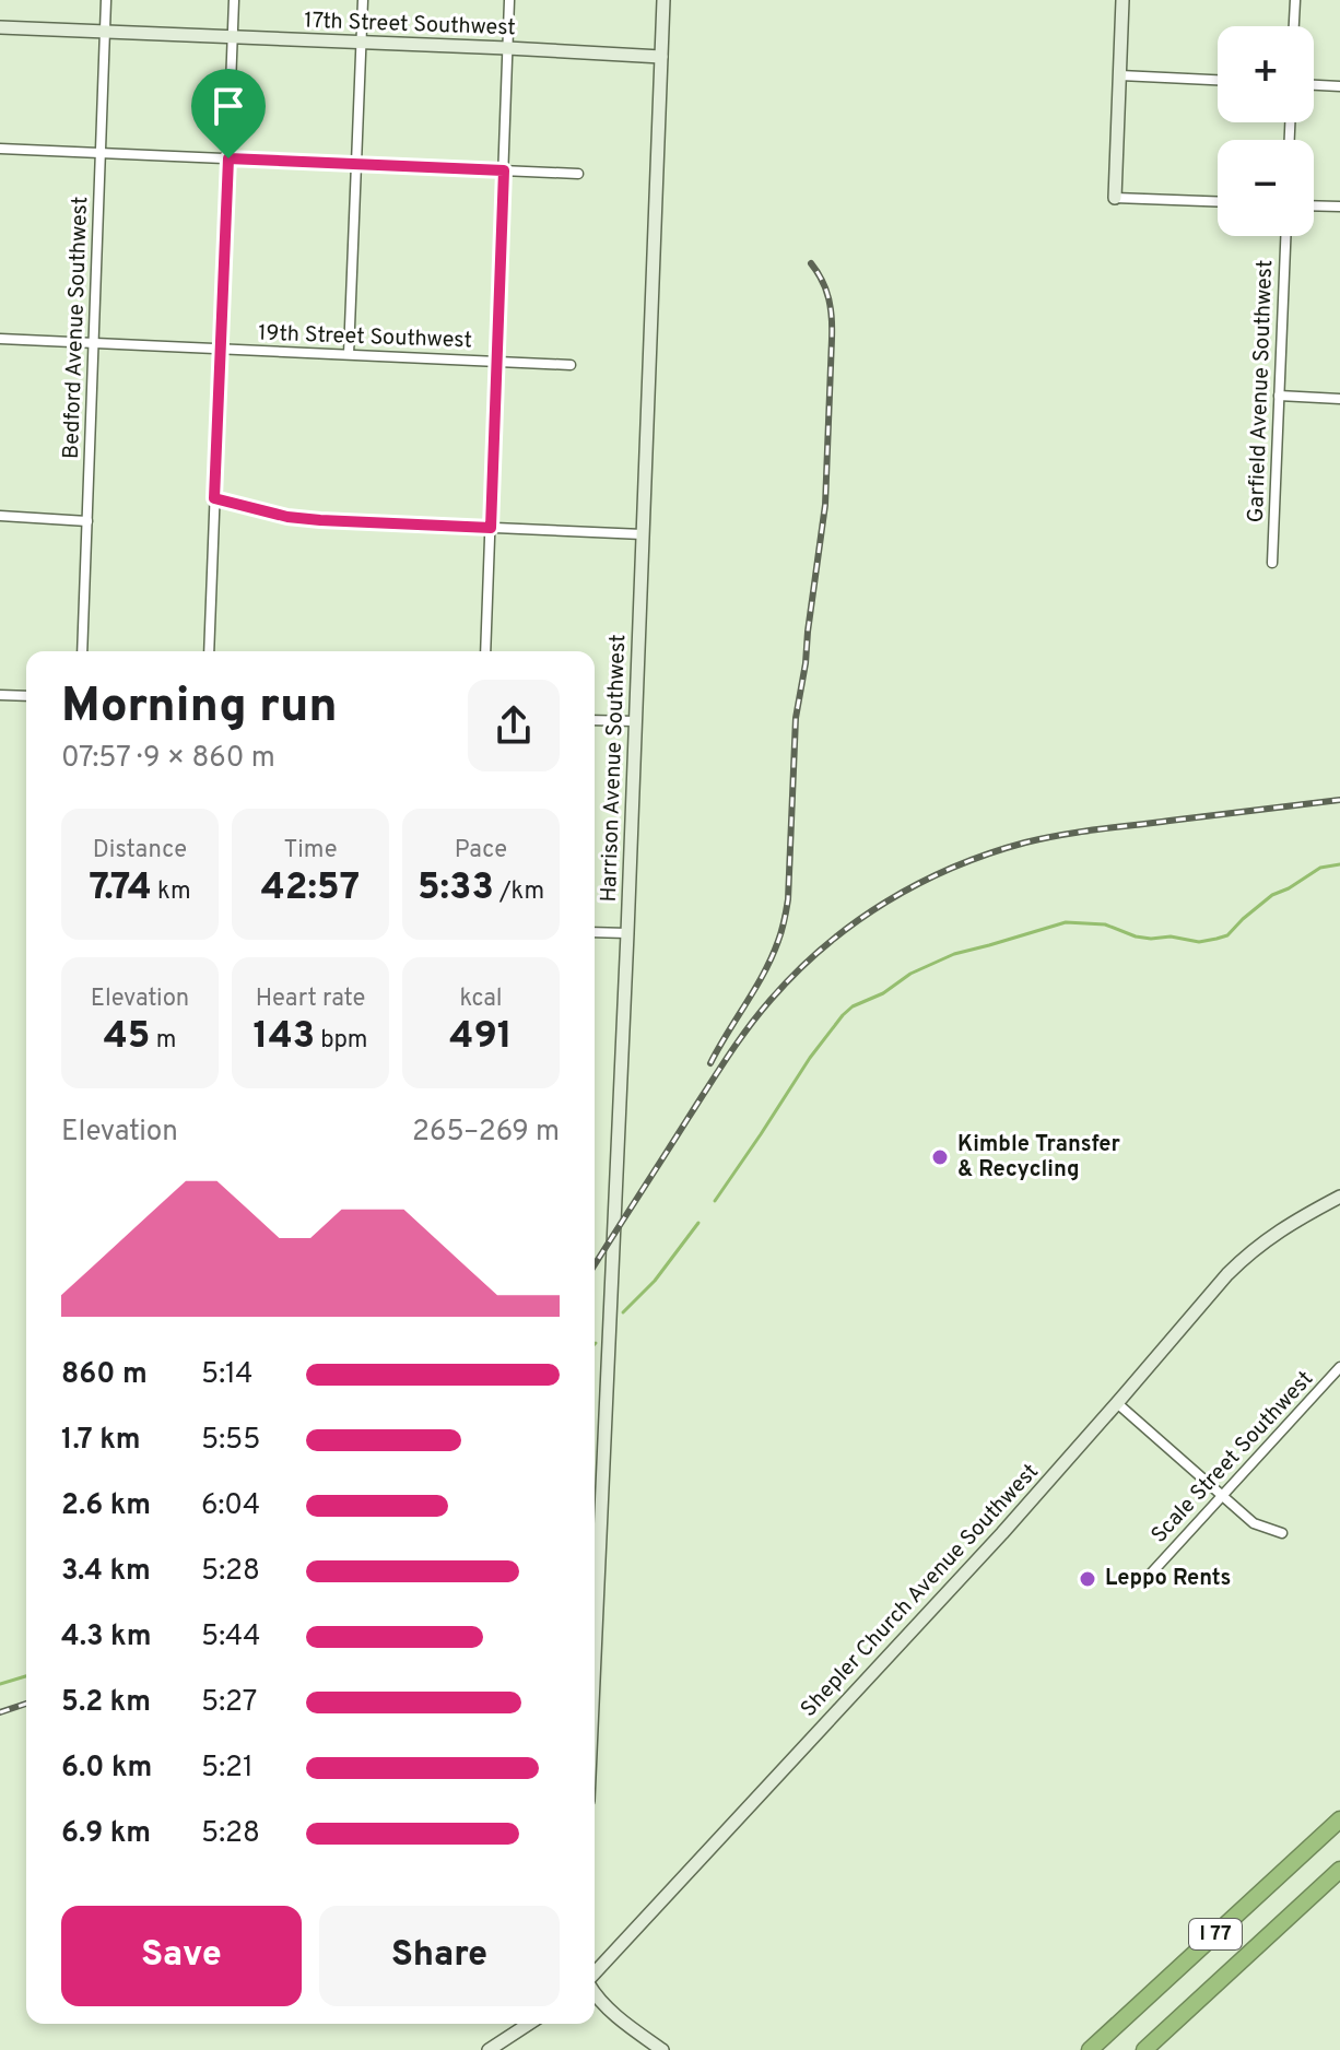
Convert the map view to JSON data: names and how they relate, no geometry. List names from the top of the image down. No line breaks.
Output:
{"streets":{"highway":["I 77"],"street":["17th Street Southwest","Bedford Avenue Southwest","19th Street Southwest","Garfield Avenue Southwest","Harrison Avenue Southwest","Scale Street Southwest","Shepler Church Avenue Southwest"]},"crossings":[["17th Street Southwest","Bedford Avenue Southwest"],["17th Street Southwest","Harrison Avenue Southwest"],["Bedford Avenue Southwest","19th Street Southwest"]],"places":["Kimble Transfer & Recycling","Leppo Rents"],"page":{"map_buttons":["+","−"],"heading":["Morning run","07:57 · 9 × 860 m"],"stats":[["Distance","7.74 km"],["Time","42:57"],["Pace","5:33 /km"],["Elevation","45 m"],["Heart rate","143 bpm"],["kcal","491"]],"chart":["Elevation","265–269 m"],"list":[{"name":"860 m","note":"5:14"},{"name":"1.7 km","note":"5:55"},{"name":"2.6 km","note":"6:04"},{"name":"3.4 km","note":"5:28"},{"name":"4.3 km","note":"5:44"},{"name":"5.2 km","note":"5:27"},{"name":"6.0 km","note":"5:21"},{"name":"6.9 km","note":"5:28"}],"buttons":["Save","Share"]}}
